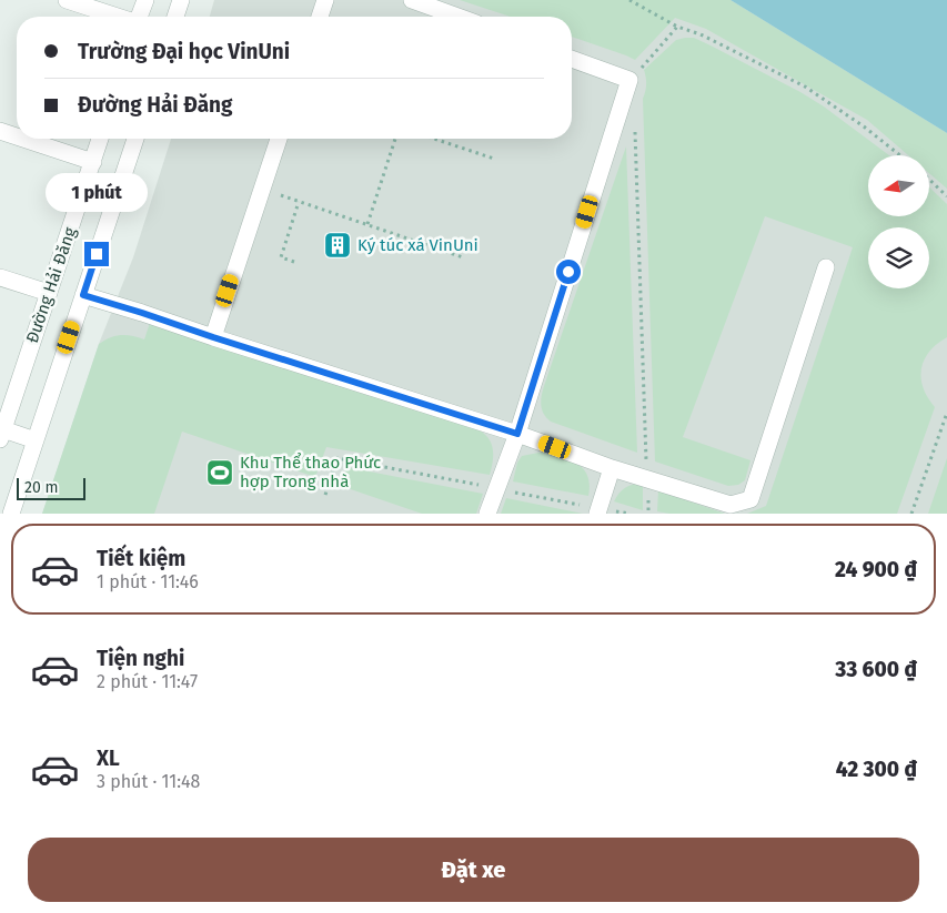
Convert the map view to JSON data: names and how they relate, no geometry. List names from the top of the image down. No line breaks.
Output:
{"streets":{"street":["Đường Hải Đăng"]},"places":{"building":["Ký túc xá VinUni"],"sports":["Khu Thể thao Phức hợp Trong nhà"]},"scale_bar":"20 m","north":"left","page":{"banner":["Trường Đại học VinUni","Đường Hải Đăng"],"bubble":"1 phút","scale":"20 m","list":[{"name":"Tiết kiệm","note":"1 phút · 11:46","value":"24 900 ₫"},{"name":"Tiện nghi","note":"2 phút · 11:47","value":"33 600 ₫"},{"name":"XL","note":"3 phút · 11:48","value":"42 300 ₫"}],"buttons":"Đặt xe"}}
